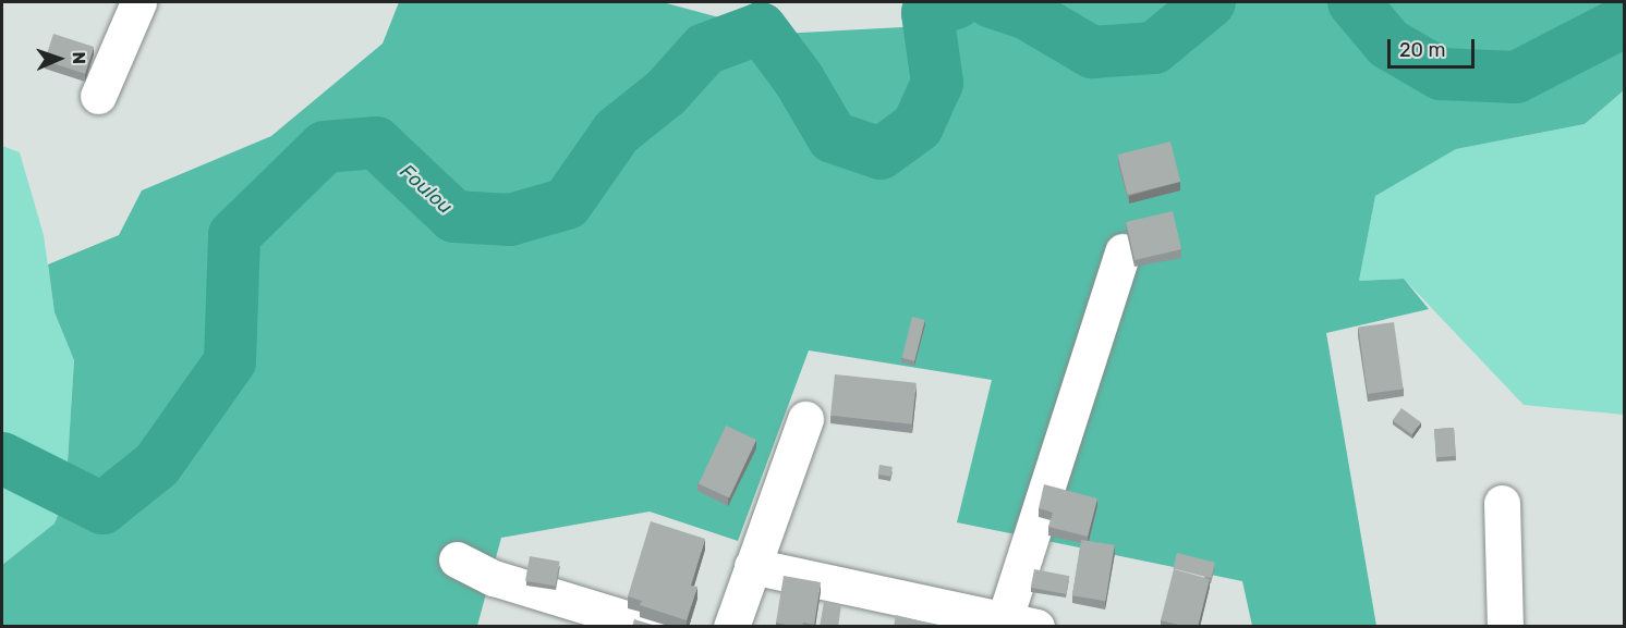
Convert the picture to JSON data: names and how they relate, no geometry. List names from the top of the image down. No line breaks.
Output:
{"water":["Foulou"],"scale_bar":"20 m","north":"right"}
